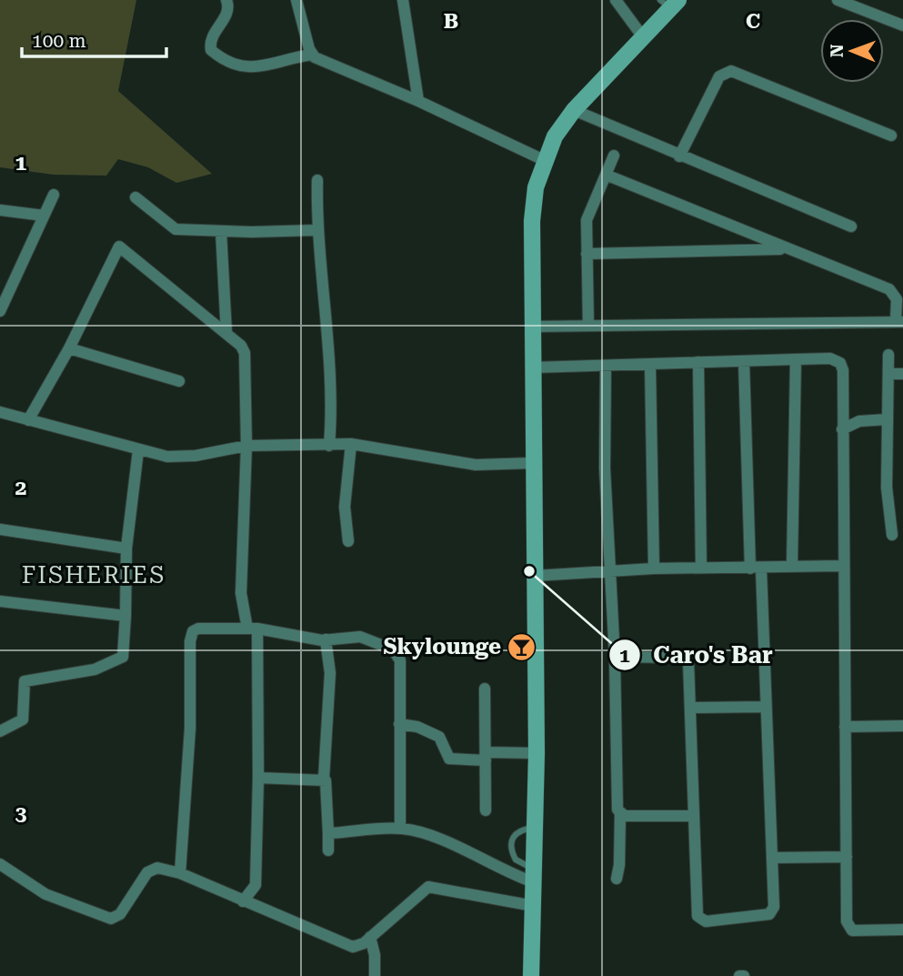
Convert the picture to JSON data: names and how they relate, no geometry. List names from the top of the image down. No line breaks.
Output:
{"districts":["FISHERIES"],"places":{"other":["Caro's Bar"],"bar":["Skylounge"]},"scale_bar":"100 m","north":"left","grid":{"columns":["B","C"],"rows":["1","2","3"]}}
